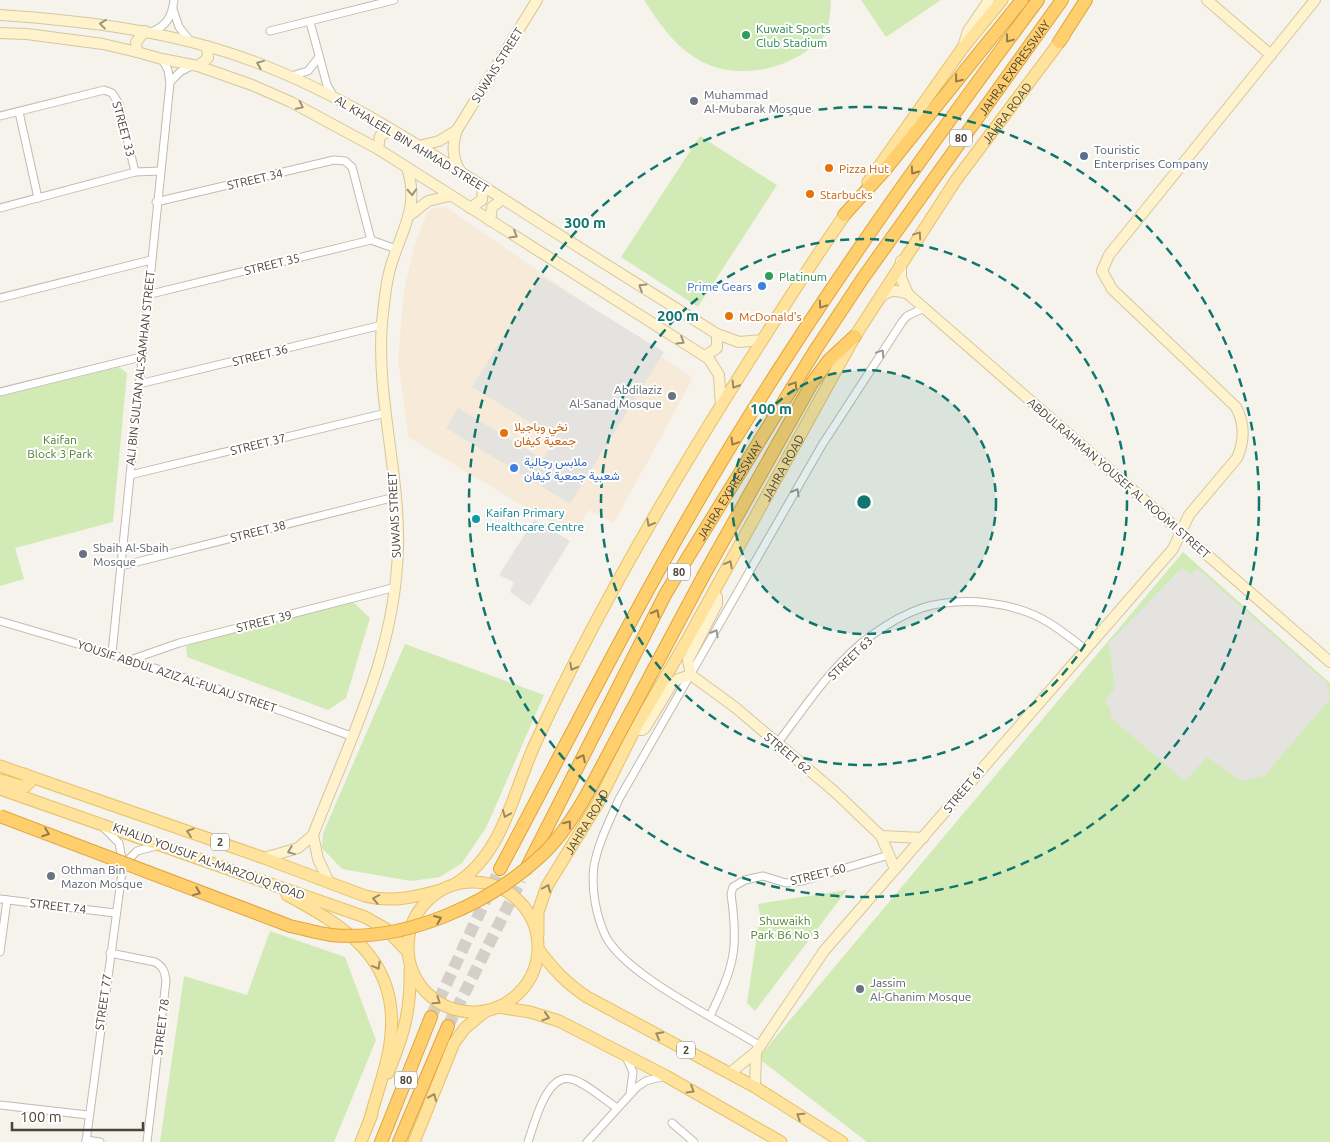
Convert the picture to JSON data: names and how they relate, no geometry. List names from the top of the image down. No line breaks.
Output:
{"streets":{"highway":["JAHRA EXPRESSWAY","80"],"main road":["JAHRA ROAD","2","KHALID YOUSUF AL-MARZOUQ ROAD"],"street":["SUWAIS STREET","STREET 33","AL KHALEEL BIN AHMAD STREET","STREET 34","STREET 35","STREET 36","ALI BIN SULTAN AL-SAMHAN STREET","STREET 37","ABDULRAHMAN YOUSEF AL ROOMI STREET","STREET 38","STREET 39","STREET 63","YOUSIF ABDUL AZIZ AL-FULAIJ STREET","STREET 62","STREET 61","STREET 60","STREET 74","STREET 77","STREET 78"]},"crossings":[["SUWAIS STREET","AL KHALEEL BIN AHMAD STREET"],["SUWAIS STREET","STREET 36"],["SUWAIS STREET","STREET 37"],["SUWAIS STREET","STREET 38"],["SUWAIS STREET","STREET 39"],["SUWAIS STREET","YOUSIF ABDUL AZIZ AL-FULAIJ STREET"],["JAHRA ROAD","ABDULRAHMAN YOUSEF AL ROOMI STREET"],["JAHRA ROAD","STREET 62"],["JAHRA ROAD","2"],["JAHRA ROAD","KHALID YOUSUF AL-MARZOUQ ROAD"],["JAHRA ROAD","STREET 60"],["STREET 34","STREET 35"],["STREET 34","ALI BIN SULTAN AL-SAMHAN STREET"],["STREET 35","ALI BIN SULTAN AL-SAMHAN STREET"],["STREET 36","ALI BIN SULTAN AL-SAMHAN STREET"],["ALI BIN SULTAN AL-SAMHAN STREET","STREET 37"],["ALI BIN SULTAN AL-SAMHAN STREET","STREET 38"],["ALI BIN SULTAN AL-SAMHAN STREET","YOUSIF ABDUL AZIZ AL-FULAIJ STREET"],["ABDULRAHMAN YOUSEF AL ROOMI STREET","STREET 61"],["STREET 39","YOUSIF ABDUL AZIZ AL-FULAIJ STREET"],["STREET 63","STREET 62"],["STREET 63","STREET 61"],["STREET 62","STREET 61"],["STREET 62","STREET 60"],["STREET 61","2"],["2","KHALID YOUSUF AL-MARZOUQ ROAD"],["KHALID YOUSUF AL-MARZOUQ ROAD","STREET 77"],["STREET 74","STREET 77"],["STREET 77","STREET 78"]],"parks":["Kaifan Block 3 Park","Shuwaikh Park B6 No 3"],"places":["Kuwait Sports Club Stadium","Muhammad Al-Mubarak Mosque","Touristic Enterprises Company","Pizza Hut","Starbucks","Platinum","Prime Gears","McDonald's","Abdilaziz Al-Sanad Mosque","نخي وباجيلا جمعية كيفان","ملابس رجالية شعبية جمعية كيفان","Kaifan Primary Healthcare Centre","Sbaih Al-Sbaih Mosque","Othman Bin Mazon Mosque","Jassim Al-Ghanim Mosque"],"scale_bar":"100 m","rings":["300 m","200 m","100 m"]}
